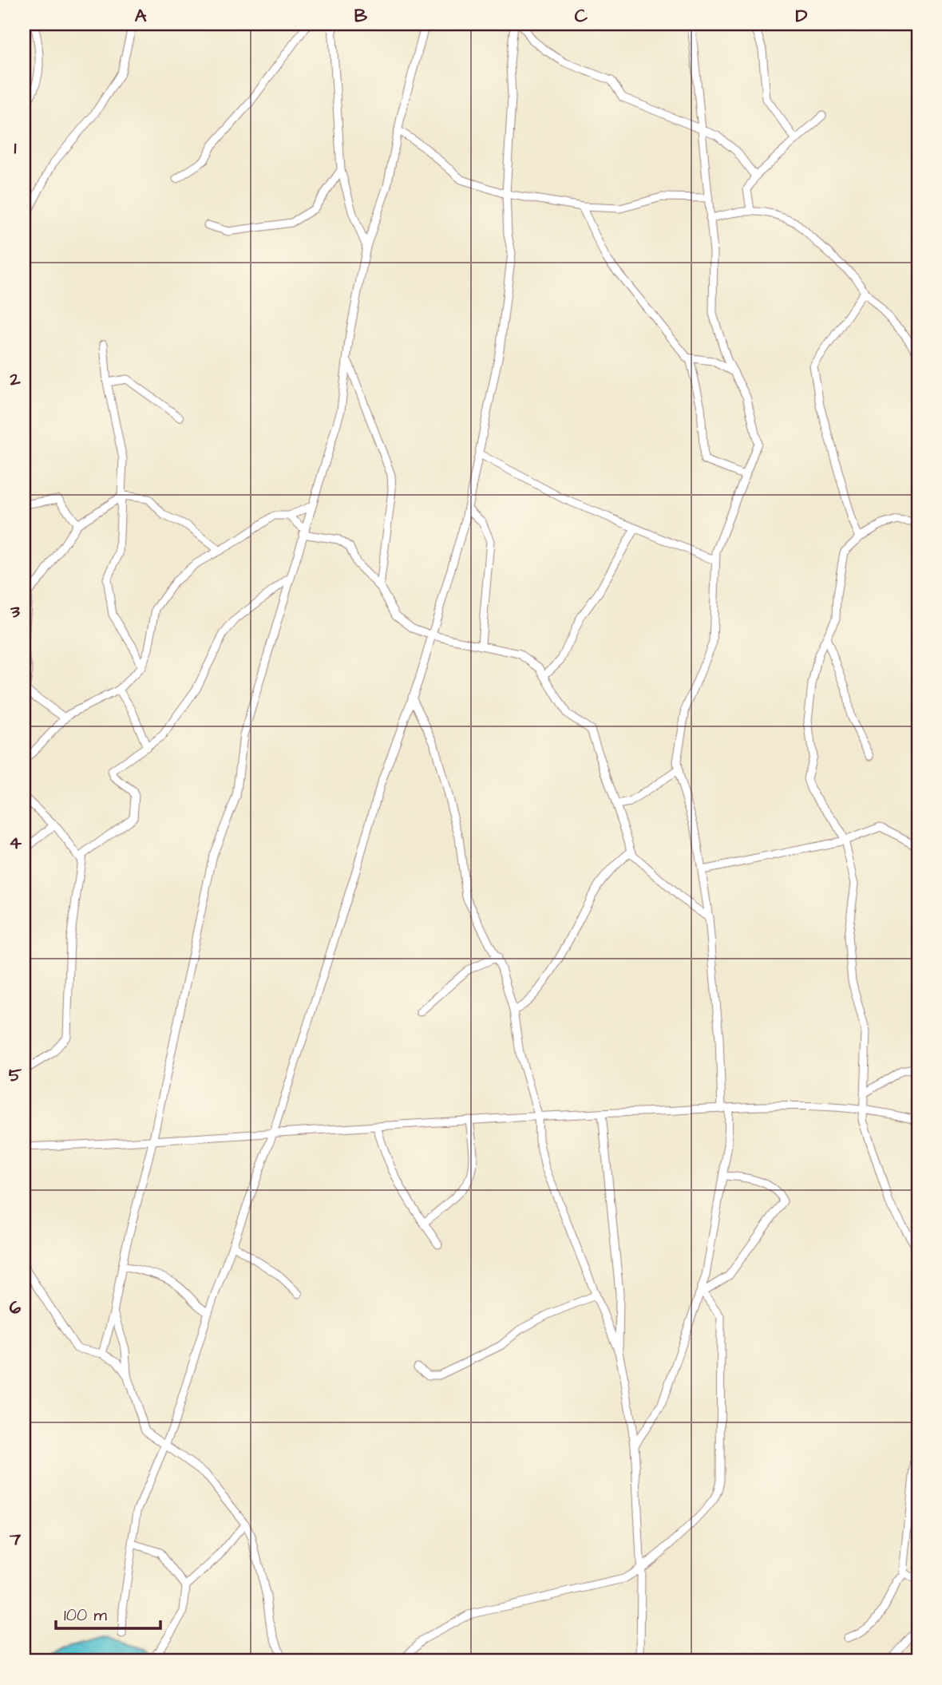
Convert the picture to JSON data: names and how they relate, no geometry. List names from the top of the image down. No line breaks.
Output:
{"scale_bar":"100 m","grid":{"columns":["A","B","C","D"],"rows":["1","2","3","4","5","6","7"]}}
